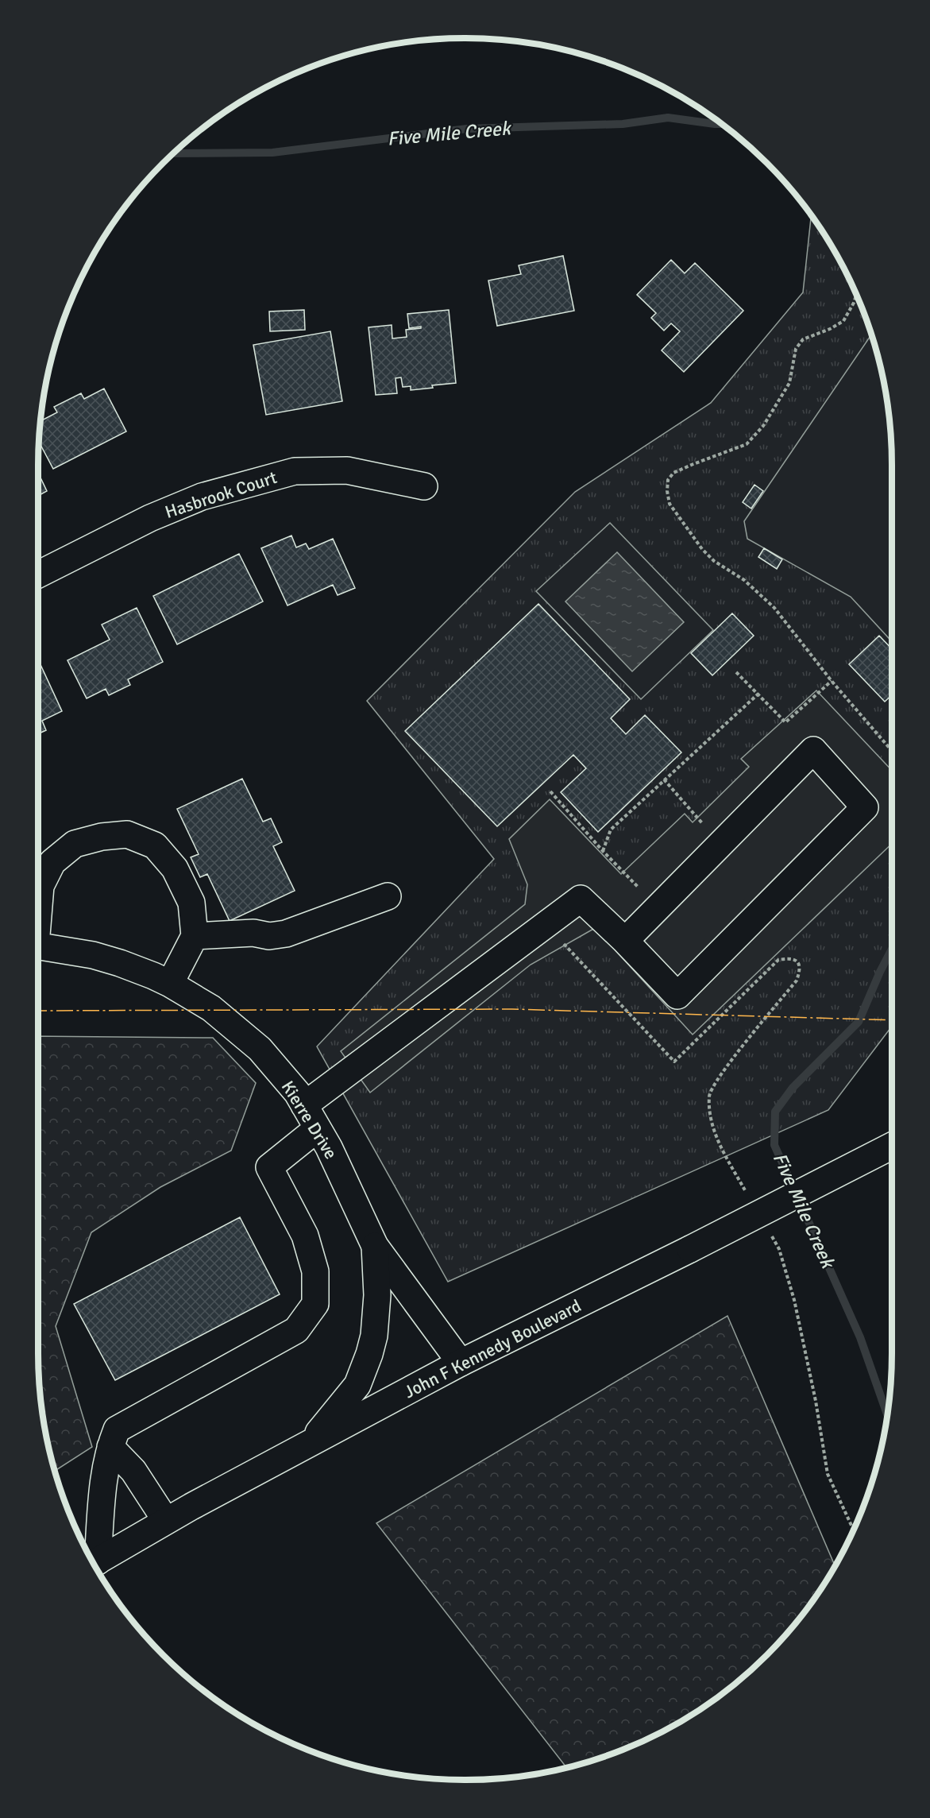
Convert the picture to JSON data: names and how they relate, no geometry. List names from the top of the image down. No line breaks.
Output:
{"streets":{"main road":["Hasbrook Court","Kierre Drive","John F Kennedy Boulevard"]},"crossings":[["Kierre Drive","John F Kennedy Boulevard"]],"water":["Five Mile Creek"]}
